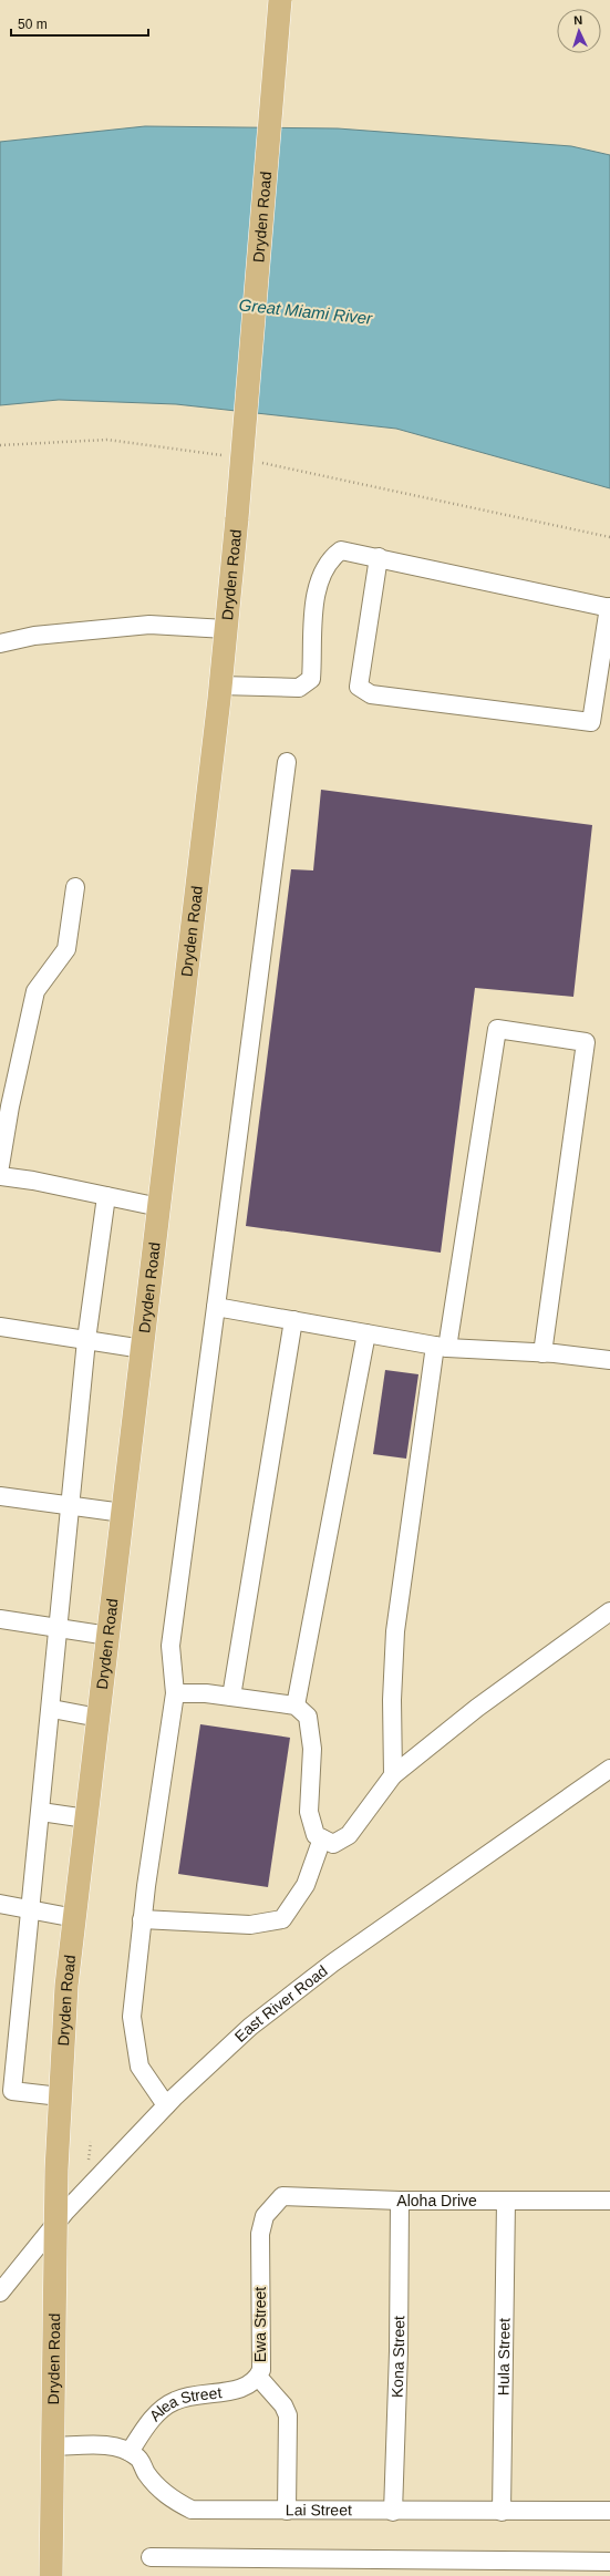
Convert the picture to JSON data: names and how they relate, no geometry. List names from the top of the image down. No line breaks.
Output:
{"streets":{"main road":["Dryden Road"],"street":["East River Road","Aloha Drive","Ewa Street","Kona Street","Hula Street","Alea Street","Lai Street"]},"crossings":[["Dryden Road","East River Road"],["Aloha Drive","Ewa Street"],["Aloha Drive","Kona Street"],["Aloha Drive","Hula Street"],["Ewa Street","Alea Street"],["Ewa Street","Lai Street"],["Kona Street","Lai Street"],["Hula Street","Lai Street"],["Alea Street","Lai Street"]],"water":["Great Miami River"],"scale_bar":"50 m","north":"top"}
